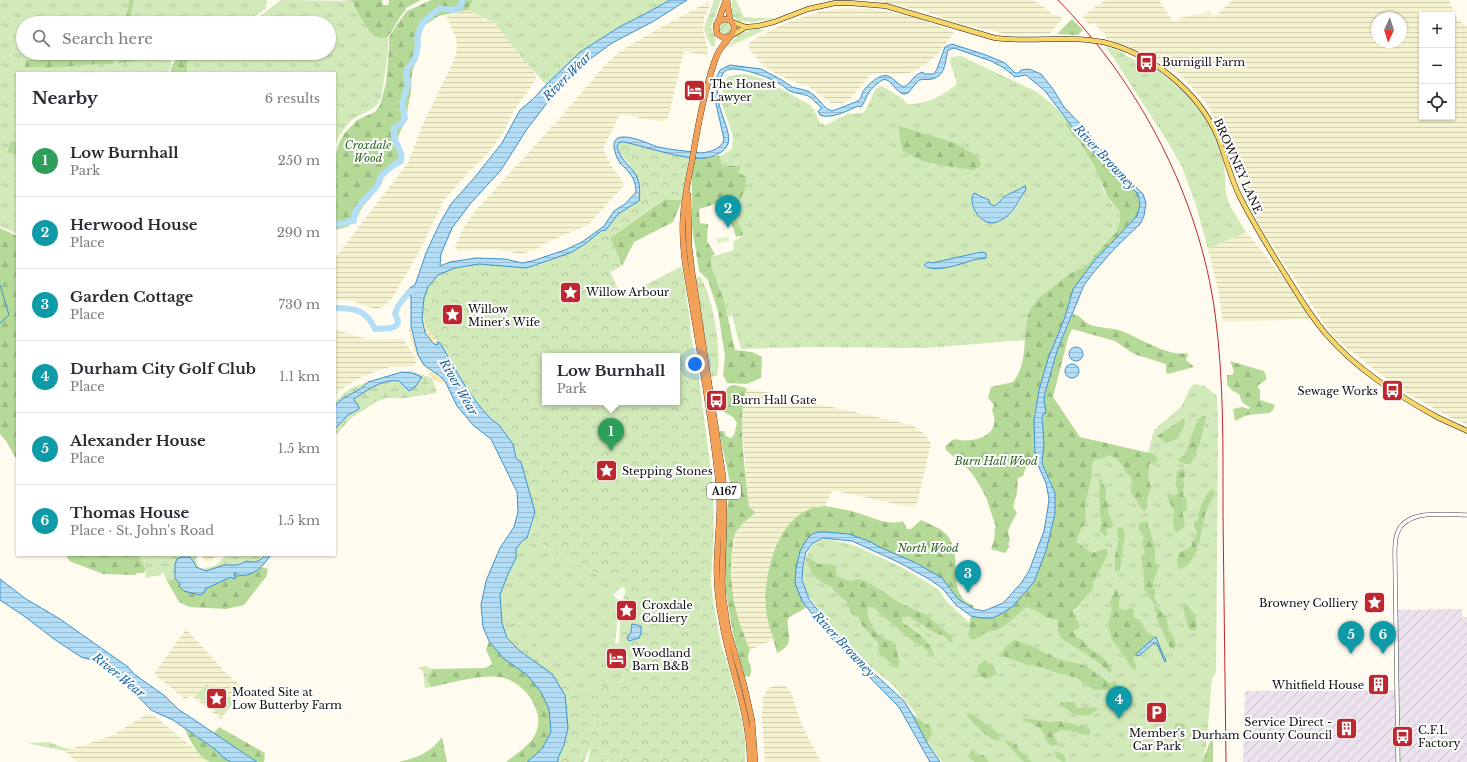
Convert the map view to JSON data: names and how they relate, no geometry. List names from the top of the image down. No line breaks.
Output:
{"streets":{"highway":["A167"],"main road":["BROWNEY LANE"]},"water":["River Wear","River Browney"],"parks":["Croxdale Wood","Burn Hall Wood","North Wood"],"places":{"bus stop":["Burnigill Farm","Sewage Works","Burn Hall Gate","C.F.L Factory"],"hotel":["The Honest Lawyer","Woodland Barn B&B"],"place":["Willow Arbour","Willow Miner's Wife","Stepping Stones","Browney Colliery","Croxdale Colliery","Moated Site at Low Butterby Farm"],"building":["Whitfield House","Service Direct - Durham County Council"],"parking":["Member's Car Park"]},"north":"bottom","page":{"map_buttons":["+","−"],"search":"Search here","heading":["Nearby","6 results"],"list":[{"mark":"1","name":"Low Burnhall","note":"Park","value":"250 m"},{"mark":"2","name":"Herwood House","note":"Place","value":"290 m"},{"mark":"3","name":"Garden Cottage","note":"Place","value":"730 m"},{"mark":"4","name":"Durham City Golf Club","note":"Place","value":"1.1 km"},{"mark":"5","name":"Alexander House","note":"Place","value":"1.5 km"},{"mark":"6","name":"Thomas House","note":"Place · St. John's Road","value":"1.5 km"}],"pins":["2","1","3","5","6","4"],"popup":["Low Burnhall","Park"]}}
